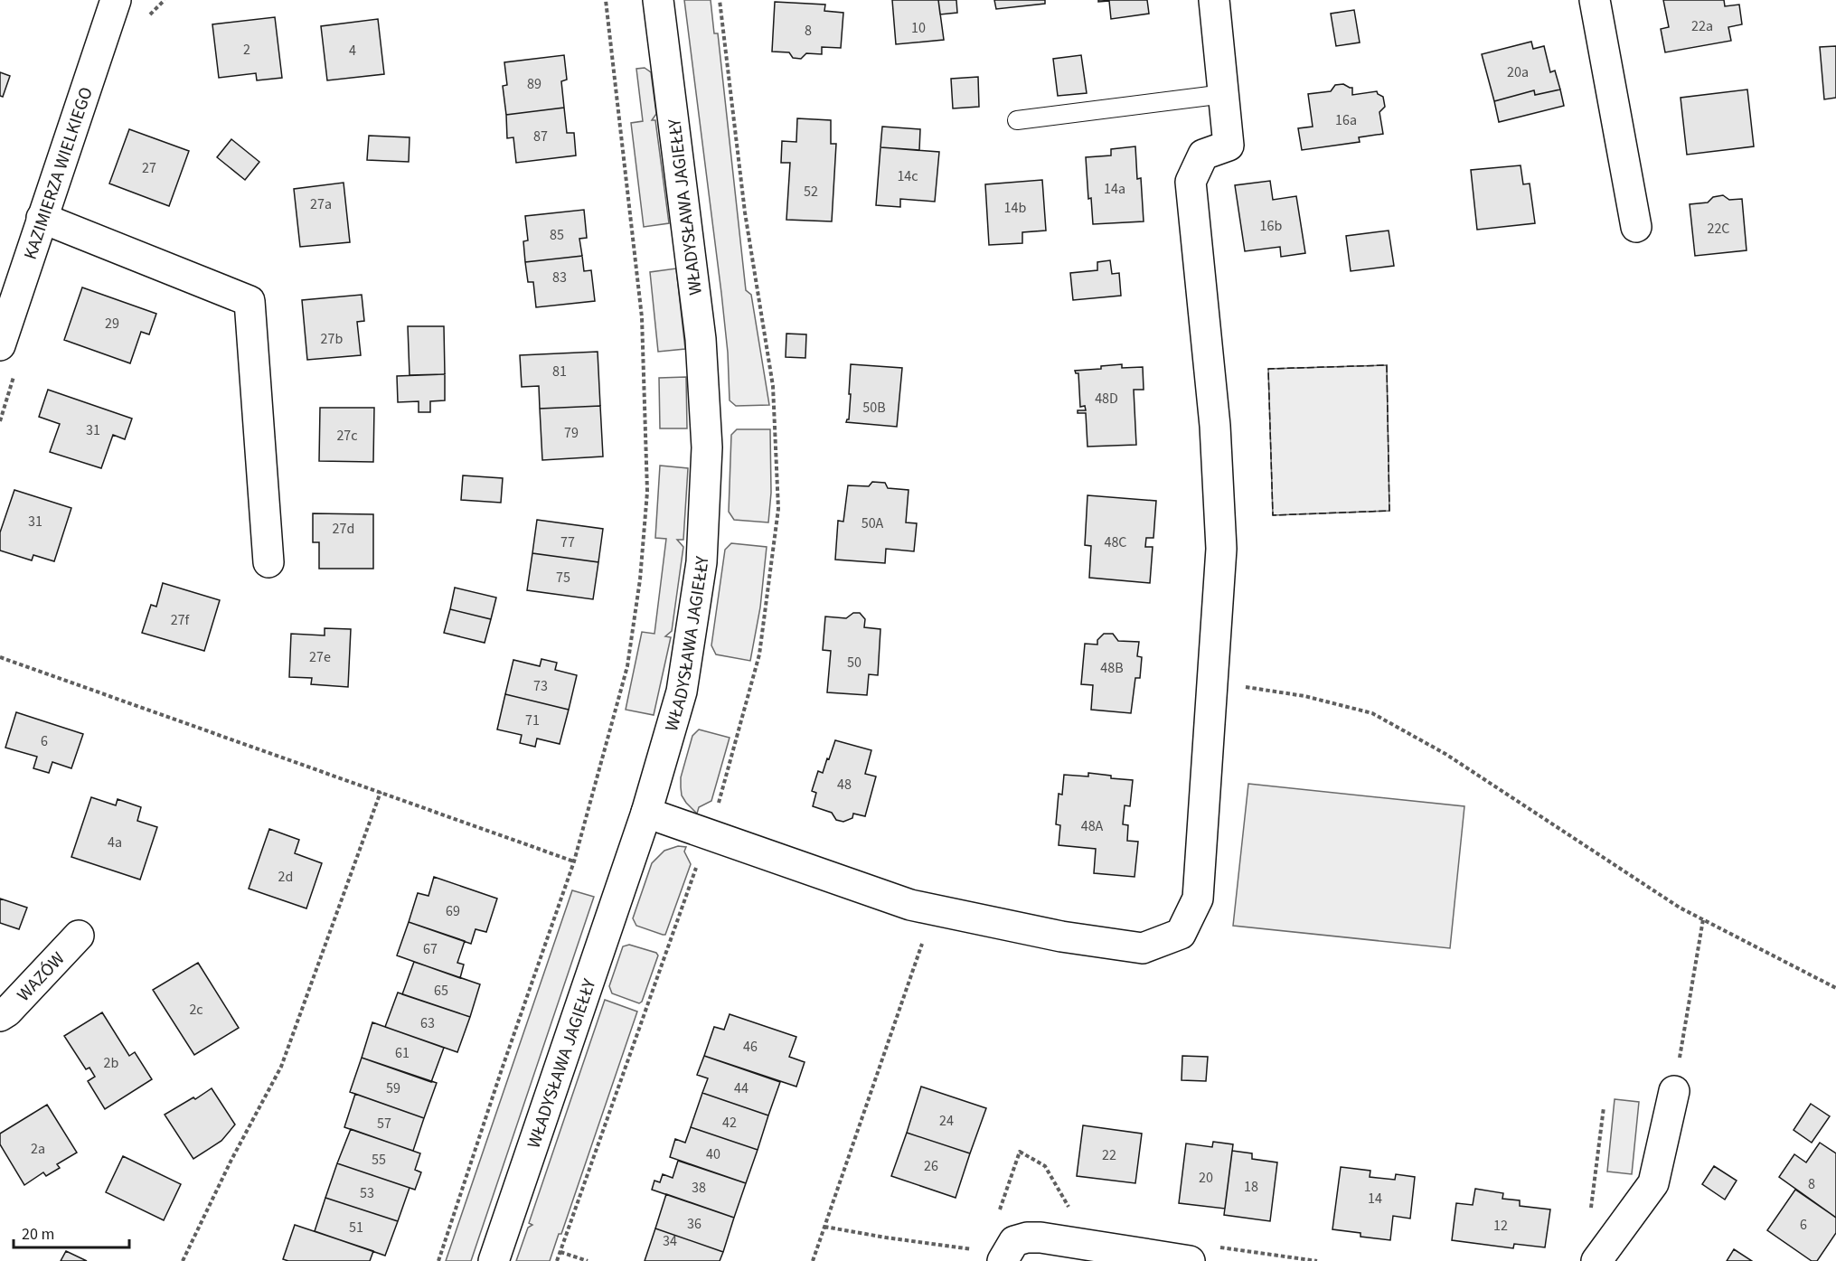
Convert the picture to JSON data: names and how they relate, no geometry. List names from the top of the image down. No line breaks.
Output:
{"streets":{"street":["KAZIMIERZA WIELKIEGO","WŁADYSŁAWA JAGIEŁŁY","WAZÓW"]},"house_numbers":["22a","10","8","2","4","20a","89","16a","87","27","14c","14a","52","27a","14b","16b","22C","85","83","29","27b","81","48D","50B","31","79","27c","31","50A","27d","77","48C","75","27f","27e","50","48B","73","71","6","48","48A","4a","2d","69","67","65","2c","63","46","61","2b","59","44","24","42","57","2a","40","22","55","26","20","8","18","38","53","14","36","6","12","51","34"],"scale_bar":"20 m"}
